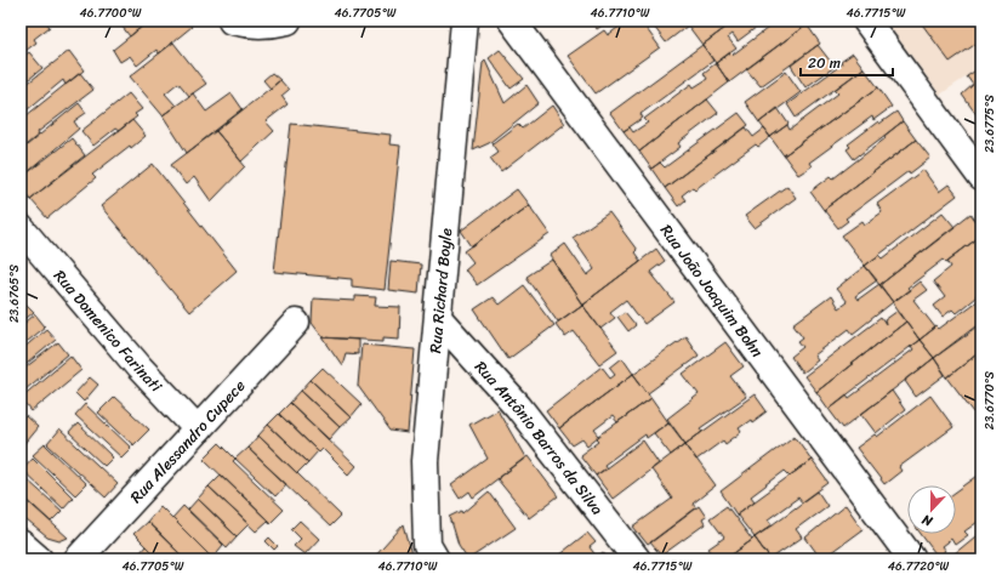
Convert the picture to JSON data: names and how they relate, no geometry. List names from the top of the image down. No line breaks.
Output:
{"streets":{"street":["Rua João Joaquim Bohn","Rua Richard Boyle","Rua Domenico Farinati","Rua Antônio Barros da Silva","Rua Alessandro Cupece"]},"crossings":[["Rua Richard Boyle","Rua Antônio Barros da Silva"],["Rua Domenico Farinati","Rua Alessandro Cupece"]],"scale_bar":"20 m","north":"bottom","coordinates":["46.7700°W","46.7705°W","46.7710°W","46.7715°W","23.6775°S","23.6765°S","23.6770°S","46.7720°W"]}
